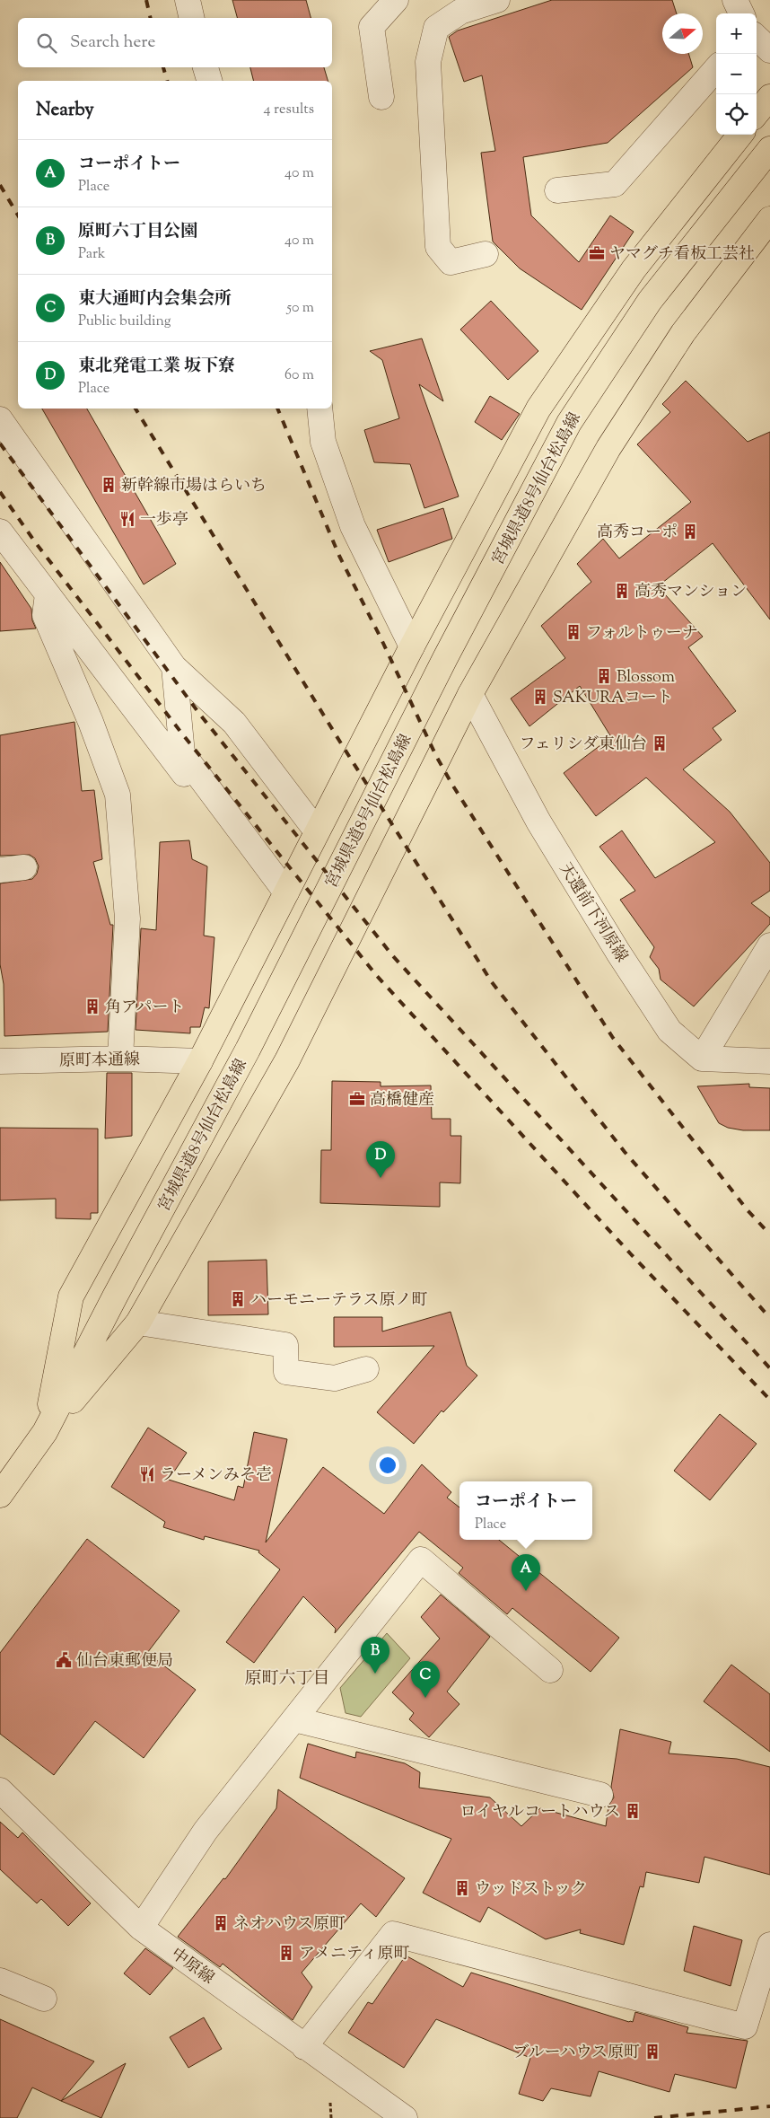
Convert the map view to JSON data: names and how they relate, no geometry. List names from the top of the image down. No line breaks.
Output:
{"streets":{"main road":["宮城県道8号仙台松島線"],"street":["天還前下河原線","原町本通線","中原線"]},"districts":["原町六丁目"],"places":{"office":["ヤマグチ看板工芸社","高橋健産"],"building":["新幹線市場はらいち","高秀コーポ","高秀マンション","フォルトゥーナ","Blossom","SAKURAコート","フェリシダ東仙台","角アパート","ハーモニーテラス原ノ町","ロイヤルコートハウス","ウッドストック","ネオハウス原町","アメニティ原町","ブルーハウス原町"],"restaurant":["一歩亭","ラーメンみそ壱"],"public building":["仙台東郵便局"]},"north":"right","page":{"map_buttons":["+","−"],"search":"Search here","heading":["Nearby","4 results"],"list":[{"mark":"A","name":"コーポイトー","note":"Place","value":"40 m"},{"mark":"B","name":"原町六丁目公園","note":"Park","value":"40 m"},{"mark":"C","name":"東大通町内会集会所","note":"Public building","value":"50 m"},{"mark":"D","name":"東北発電工業 坂下寮","note":"Place","value":"60 m"}],"pins":["D","A","B","C"],"popup":["コーポイトー","Place"]}}
